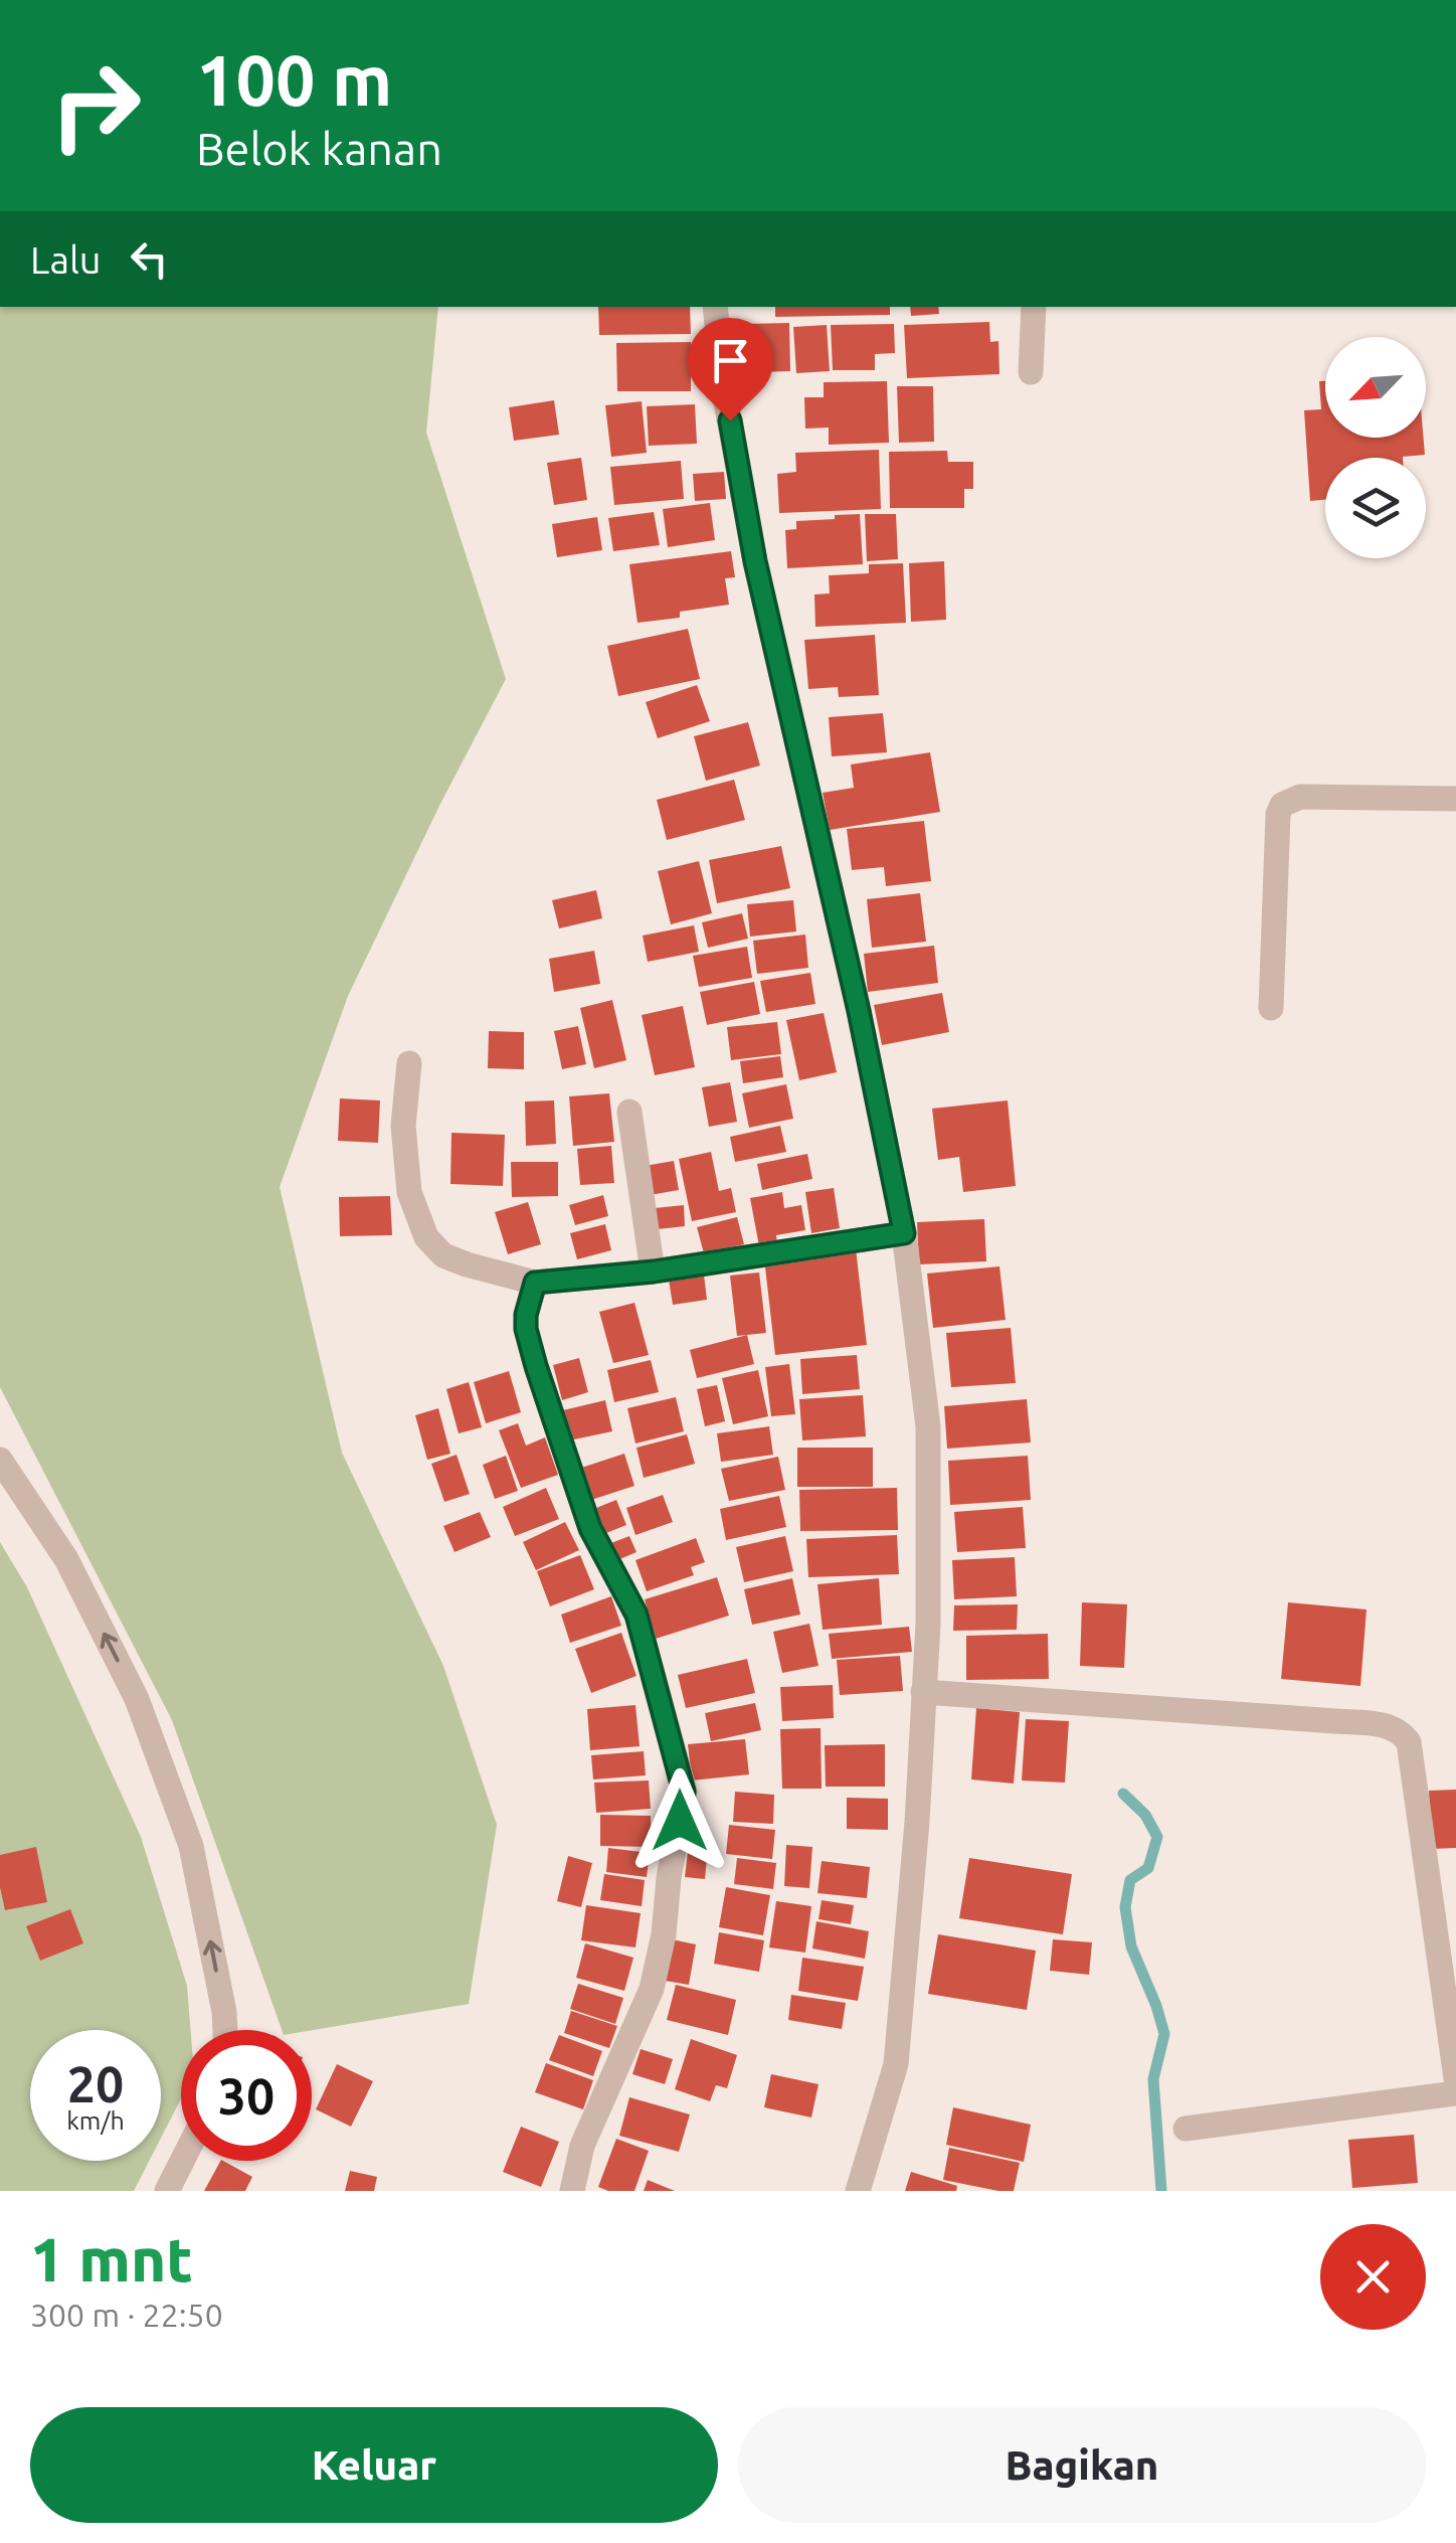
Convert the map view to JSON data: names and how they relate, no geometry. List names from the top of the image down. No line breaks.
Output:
{"north":"bottom left","page":{"turn":["100 m","Belok kanan"],"then":"Lalu","speed":"20 km/h","limit":"30","heading":["1 mnt","300 m · 22:50"],"buttons":["Keluar","Bagikan"]}}
